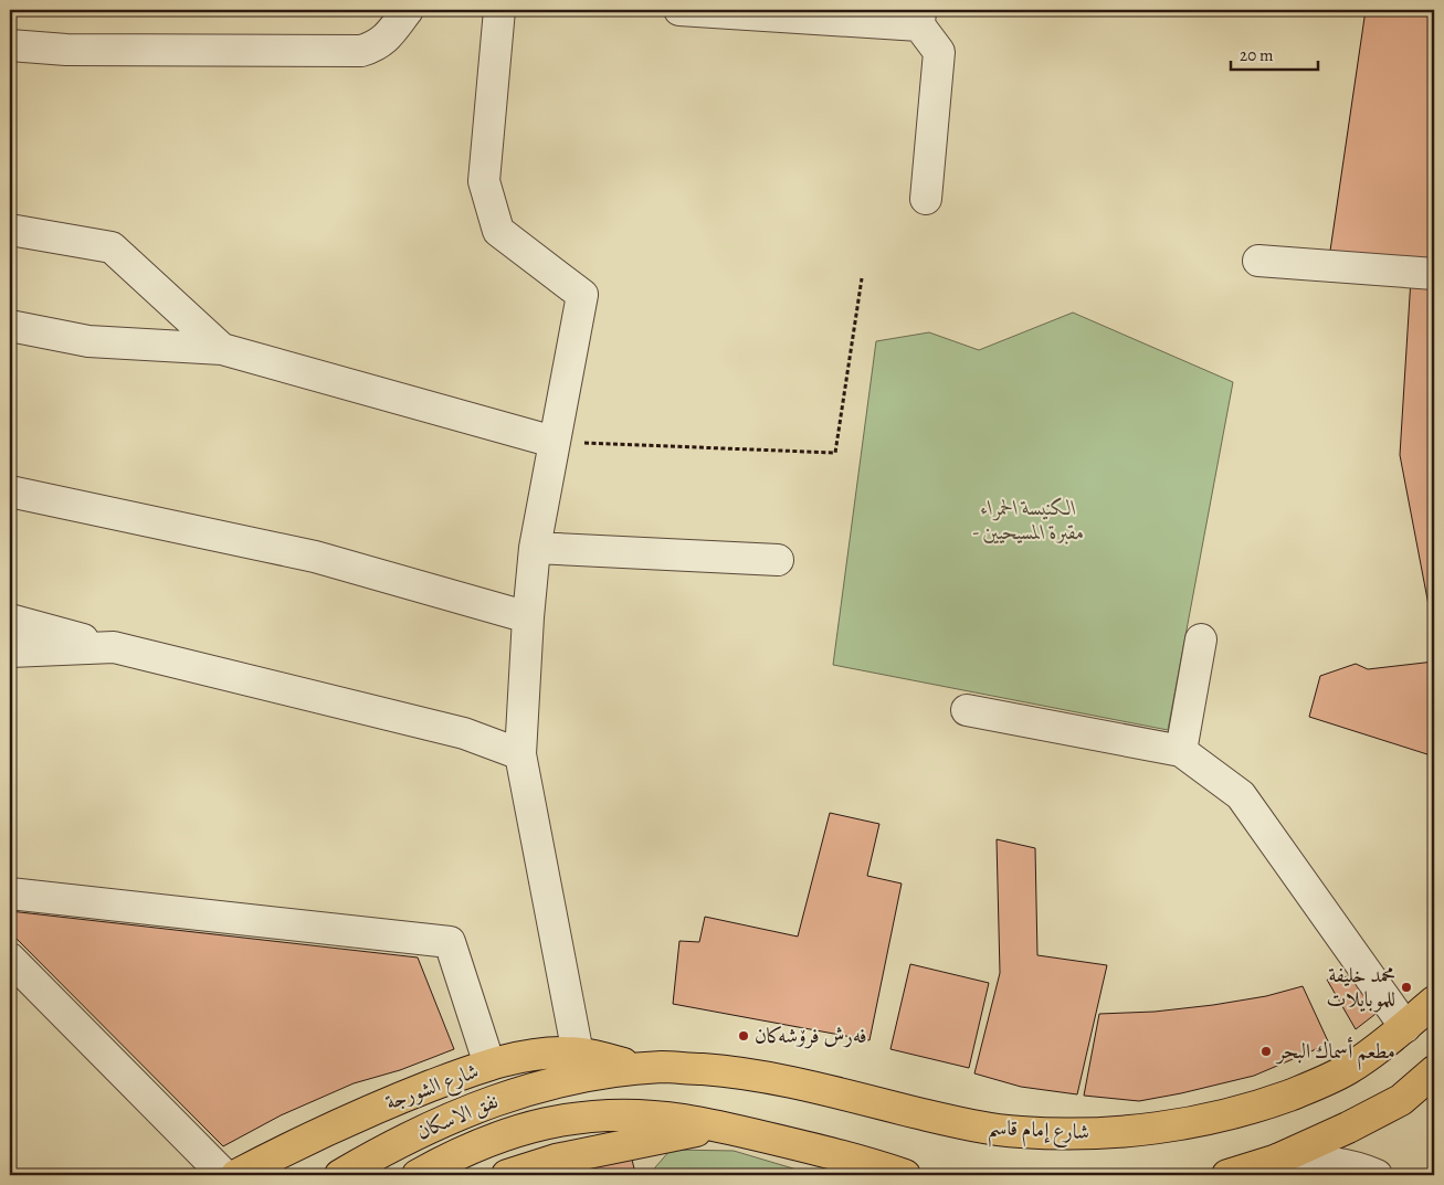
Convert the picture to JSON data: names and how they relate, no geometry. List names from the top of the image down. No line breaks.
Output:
{"streets":{"main road":["شارع الشورجة","نفق الاسكان","شارع إمام قاسم"]},"crossings":[["شارع الشورجة","نفق الاسكان"],["شارع الشورجة","شارع إمام قاسم"]],"parks":["الكنيسة الحمراء - مقبرة المسيحيين"],"places":["محمد خليفة للموبايلات","فەرش فرۆشەکان","مطعم أسماك البحر"],"scale_bar":"20 m"}
